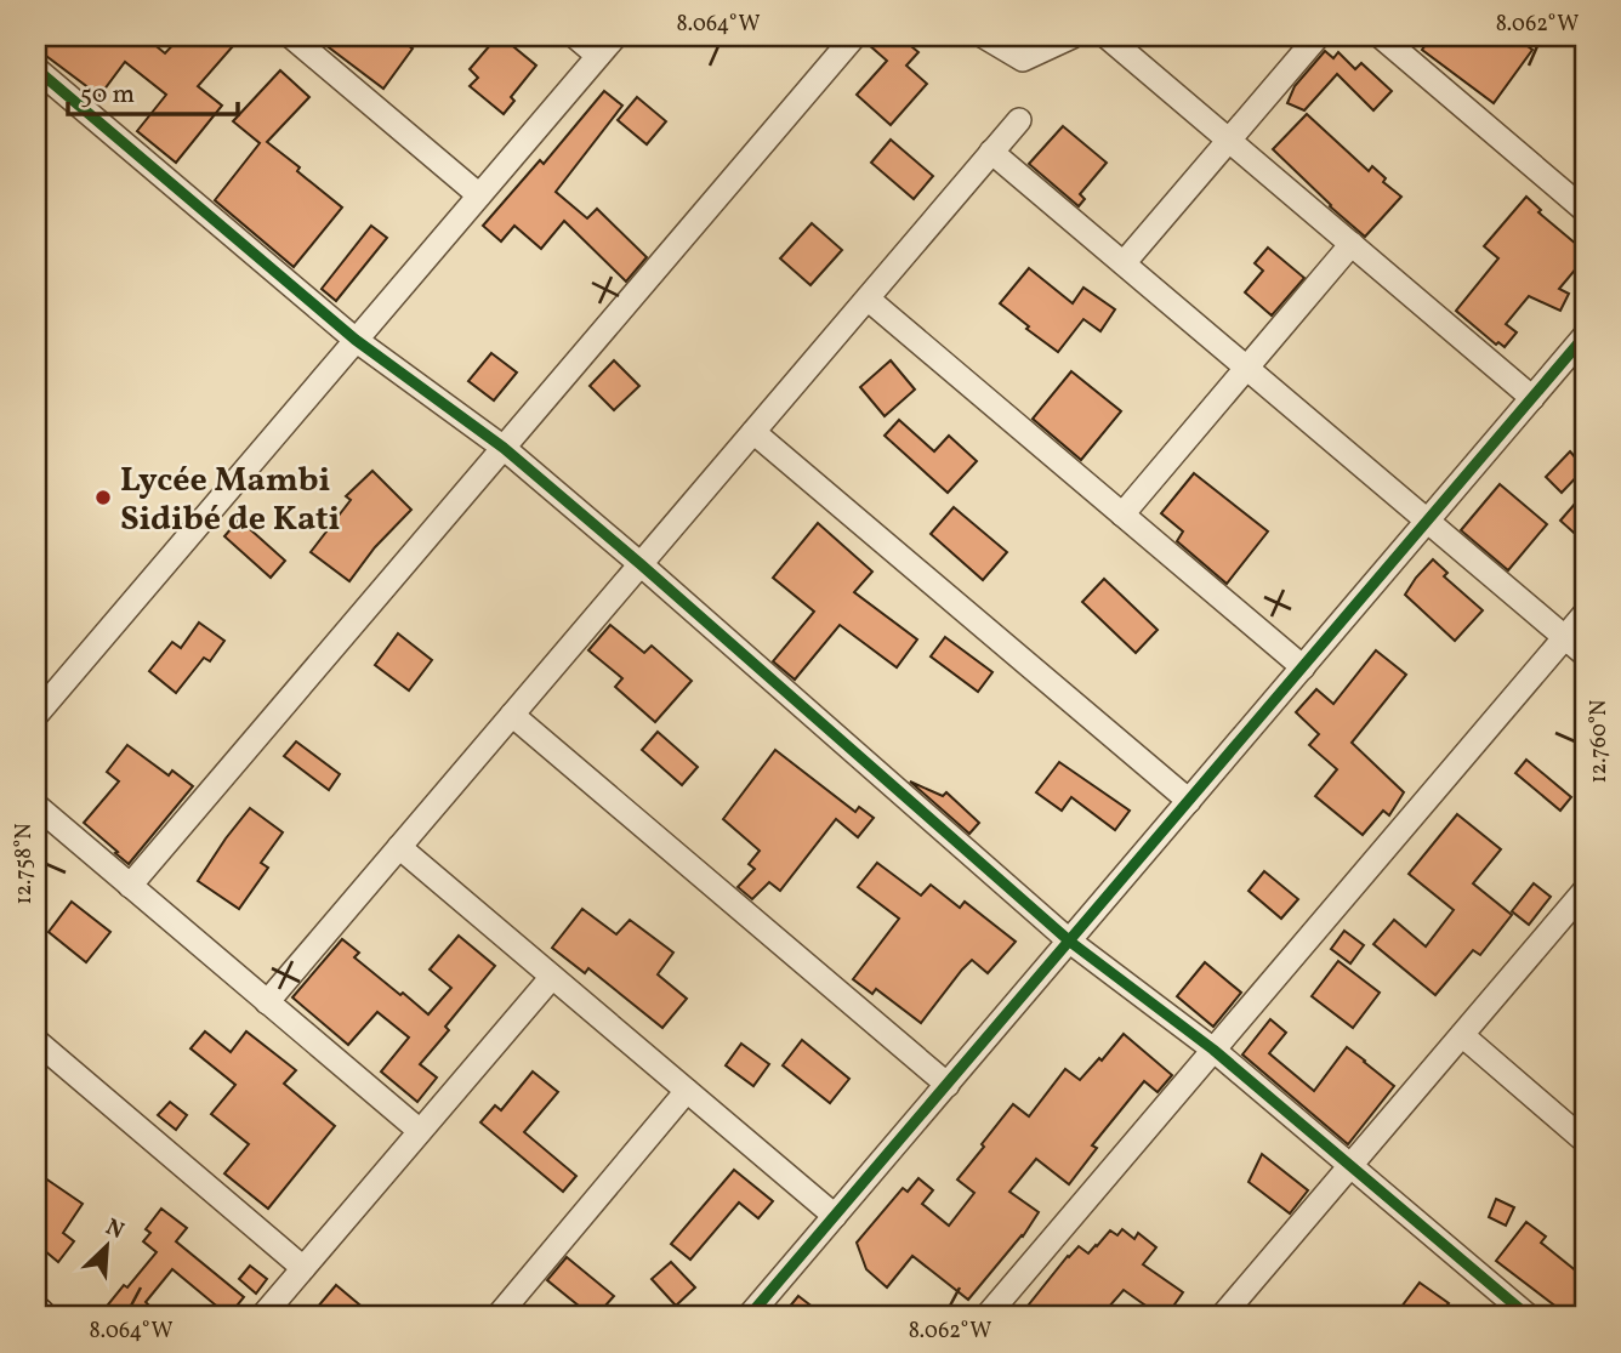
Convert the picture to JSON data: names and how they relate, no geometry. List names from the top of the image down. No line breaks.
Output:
{"places":["Lycée Mambi Sidibé de Kati"],"scale_bar":"50 m","north":"top right","coordinates":["8.064°W","8.062°W","12.760°N","12.758°N"]}
